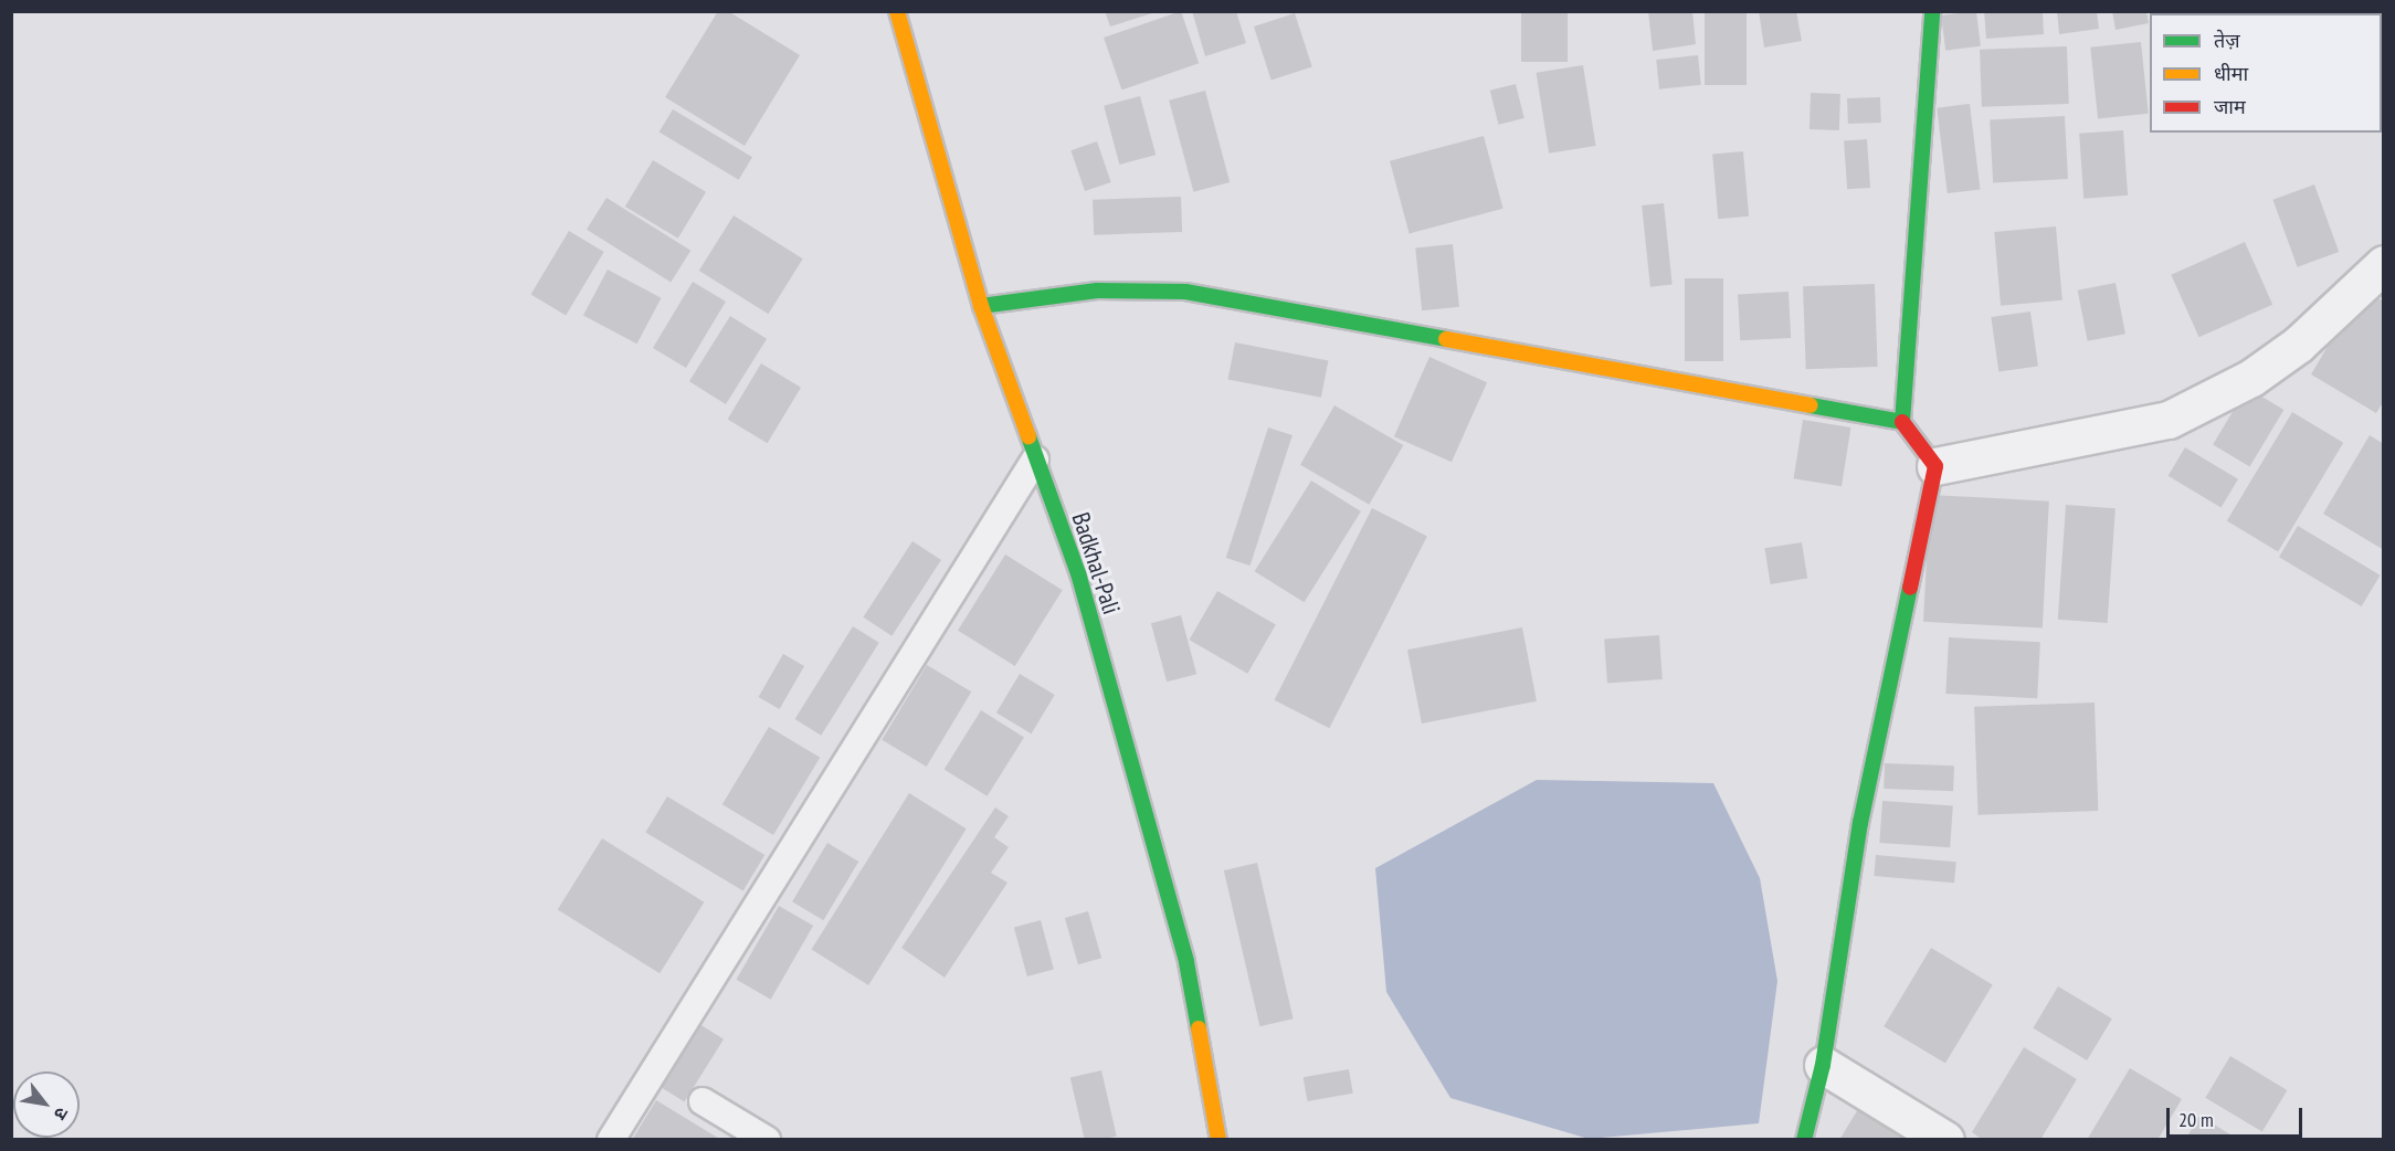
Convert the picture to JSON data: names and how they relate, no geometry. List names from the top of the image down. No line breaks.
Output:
{"streets":{"street":["Badkhal-Pali"]},"legend":["तेज़","धीमा","जाम"],"scale_bar":"20 m","north":"bottom right"}
